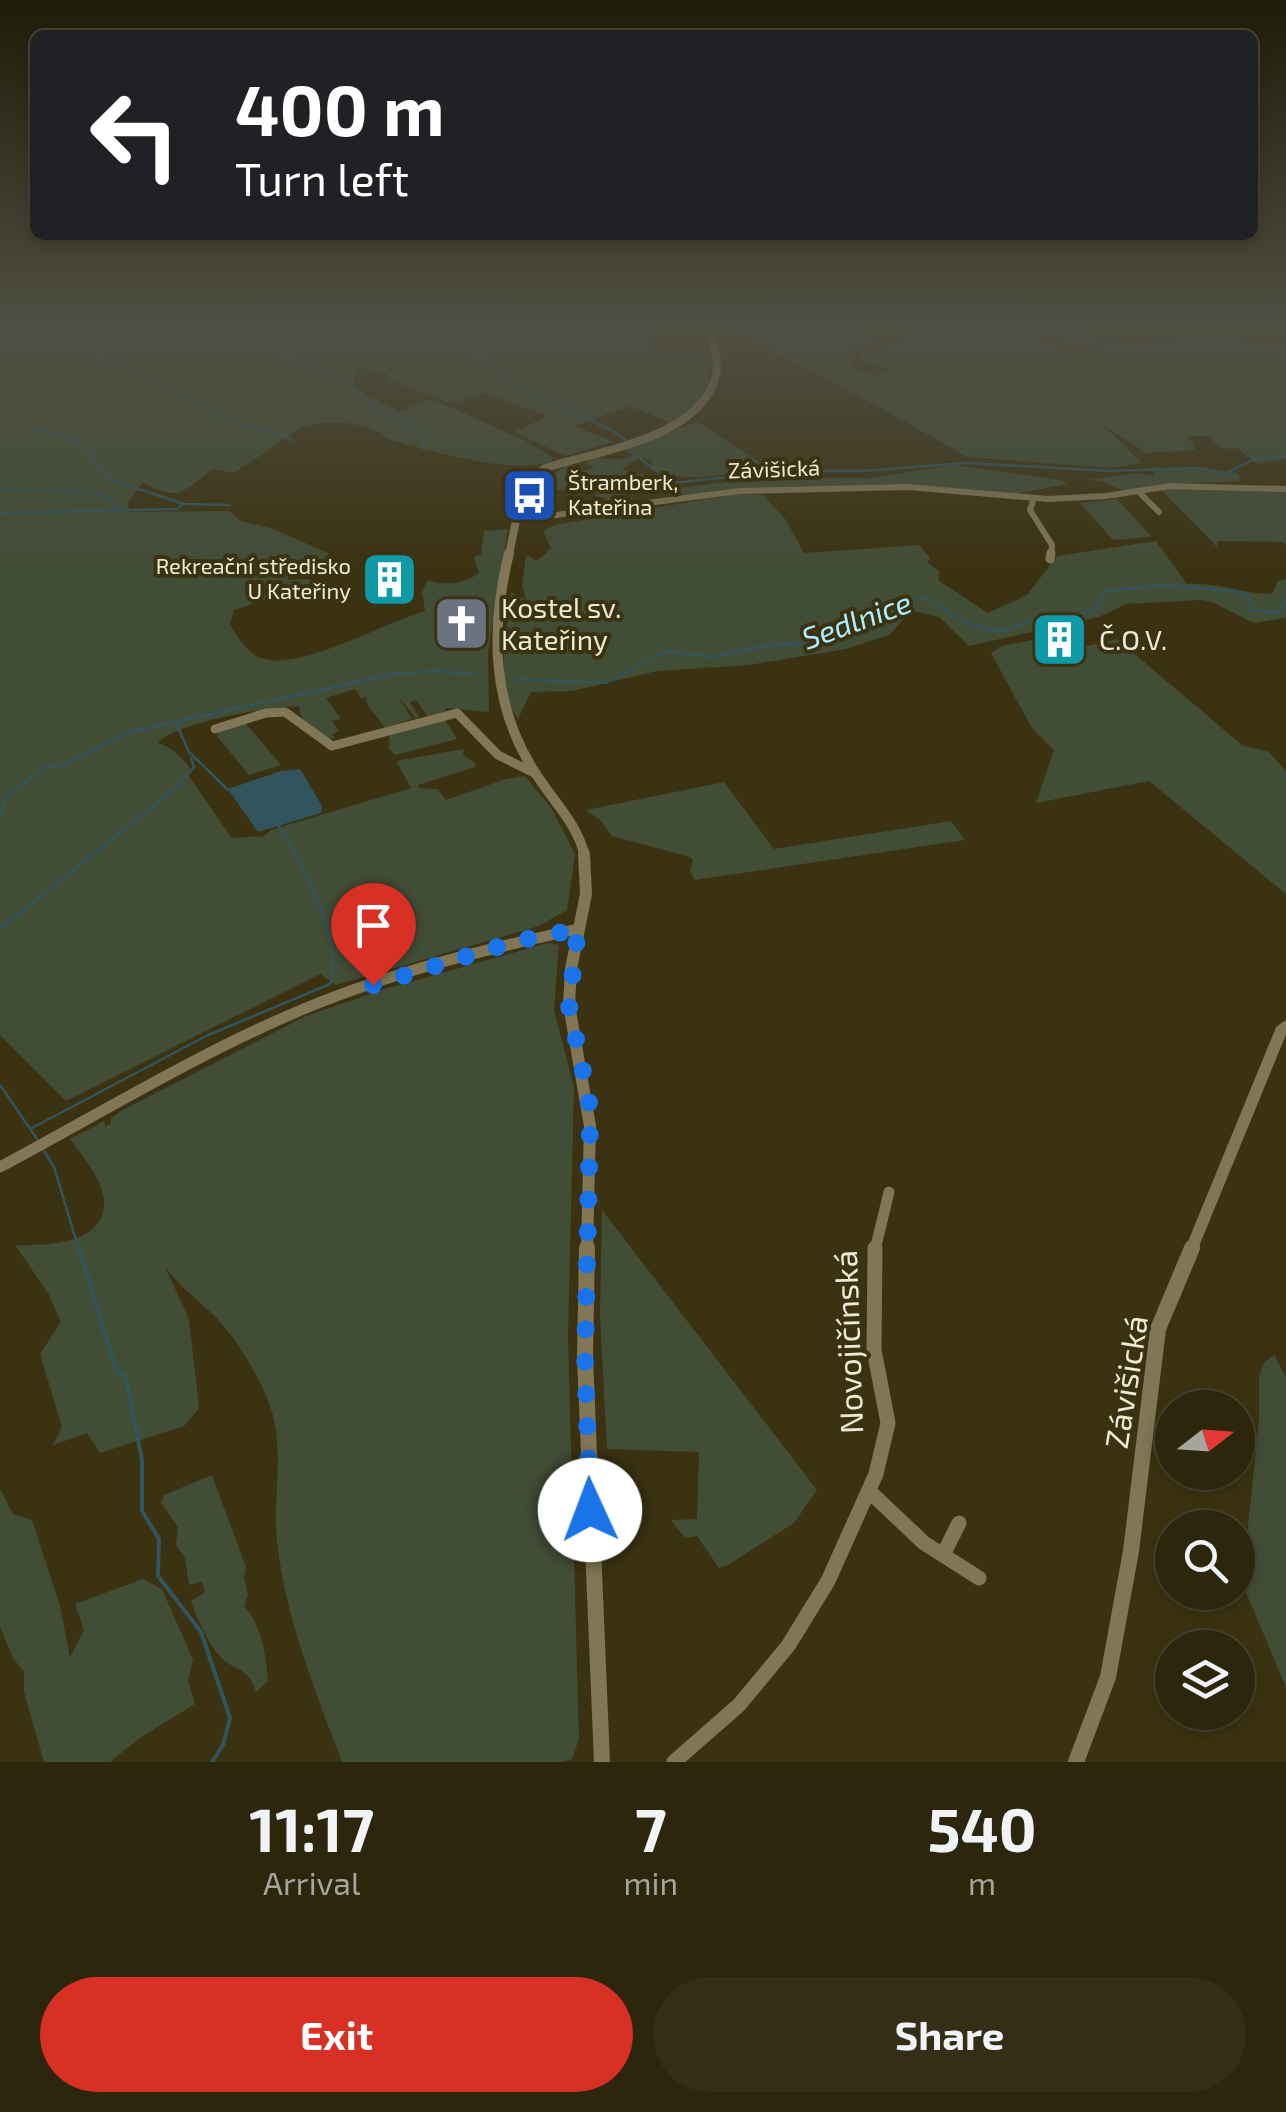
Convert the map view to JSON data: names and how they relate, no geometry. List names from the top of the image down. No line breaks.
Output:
{"streets":{"street":["Závišická","Novojičínská"]},"water":["Sedlnice"],"places":{"bus stop":["Štramberk, Kateřina"],"building":["Rekreační středisko U Kateřiny","Č.O.V."],"church":["Kostel sv. Kateřiny"]},"north":"right","page":{"turn":["400 m","Turn left"],"eta":["11:17","Arrival","7","min","540","m"],"buttons":["Exit","Share"]}}
